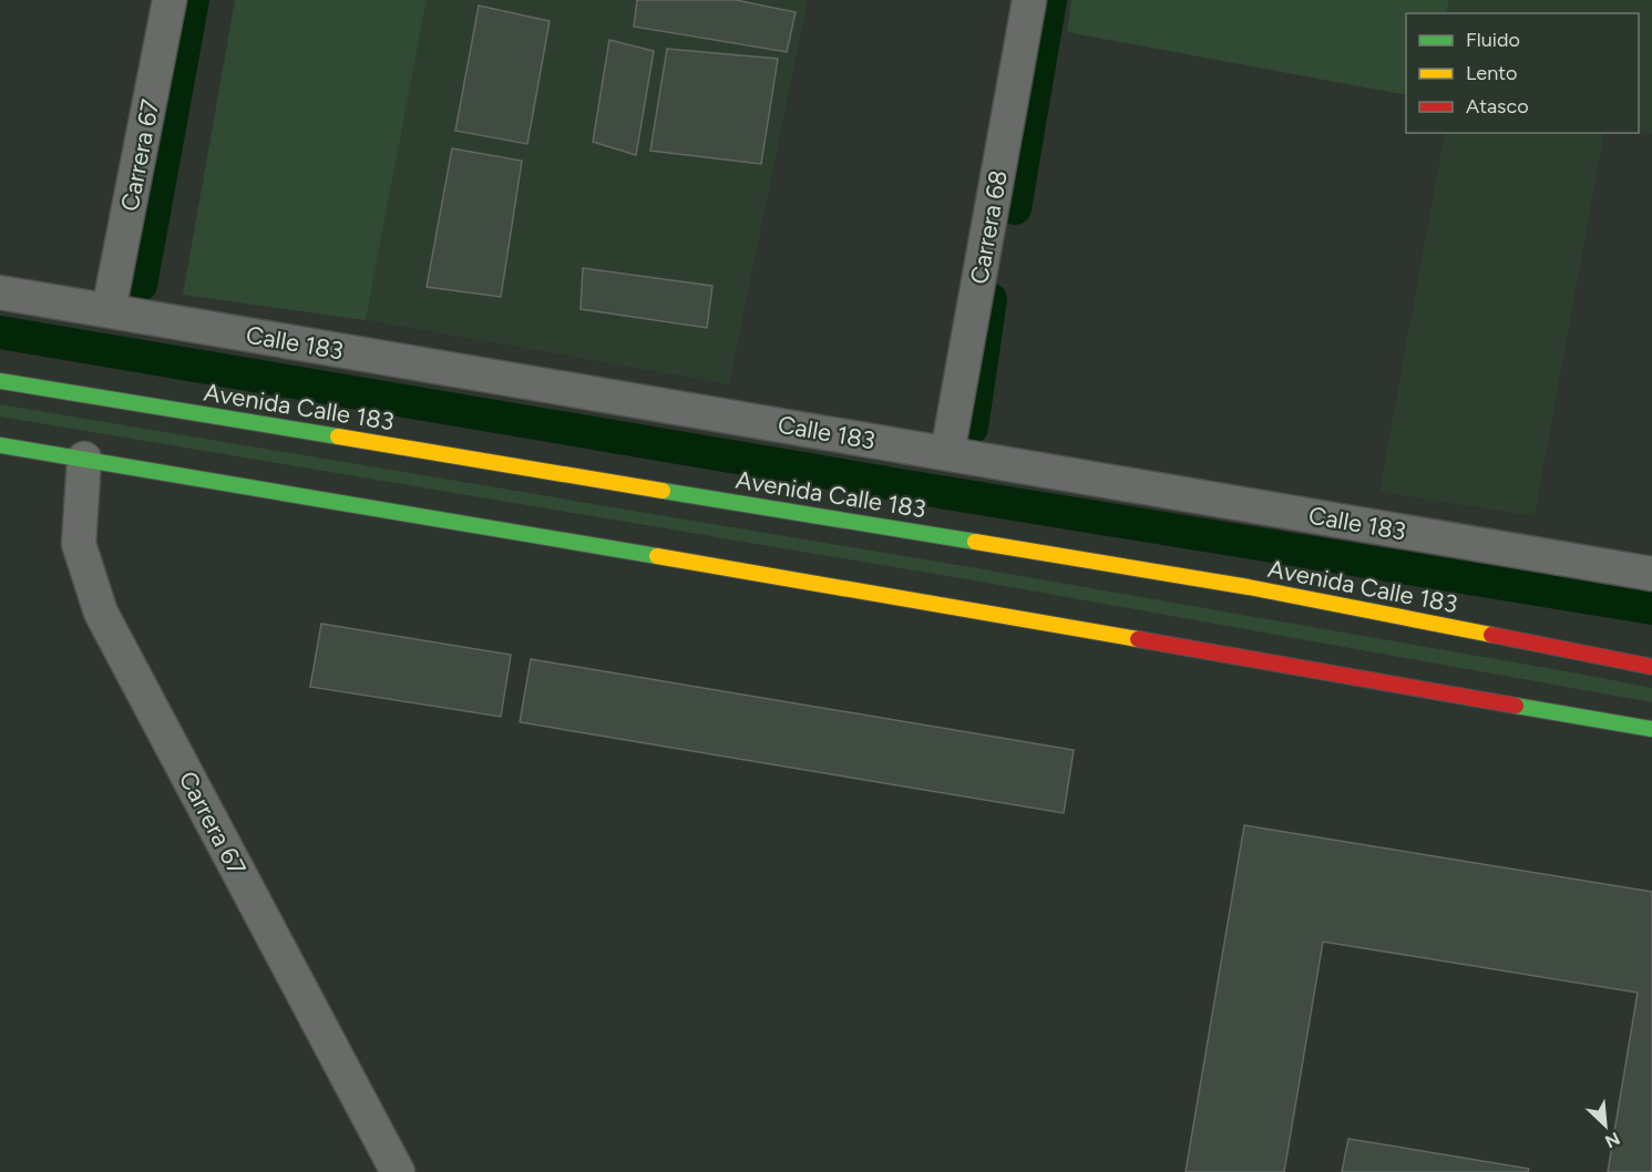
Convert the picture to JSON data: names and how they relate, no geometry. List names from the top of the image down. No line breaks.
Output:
{"streets":{"main road":["Avenida Calle 183"],"street":["Carrera 67","Carrera 68","Calle 183"]},"crossings":[["Carrera 67","Calle 183"],["Carrera 68","Calle 183"]],"legend":["Fluido","Lento","Atasco"],"north":"bottom right"}
